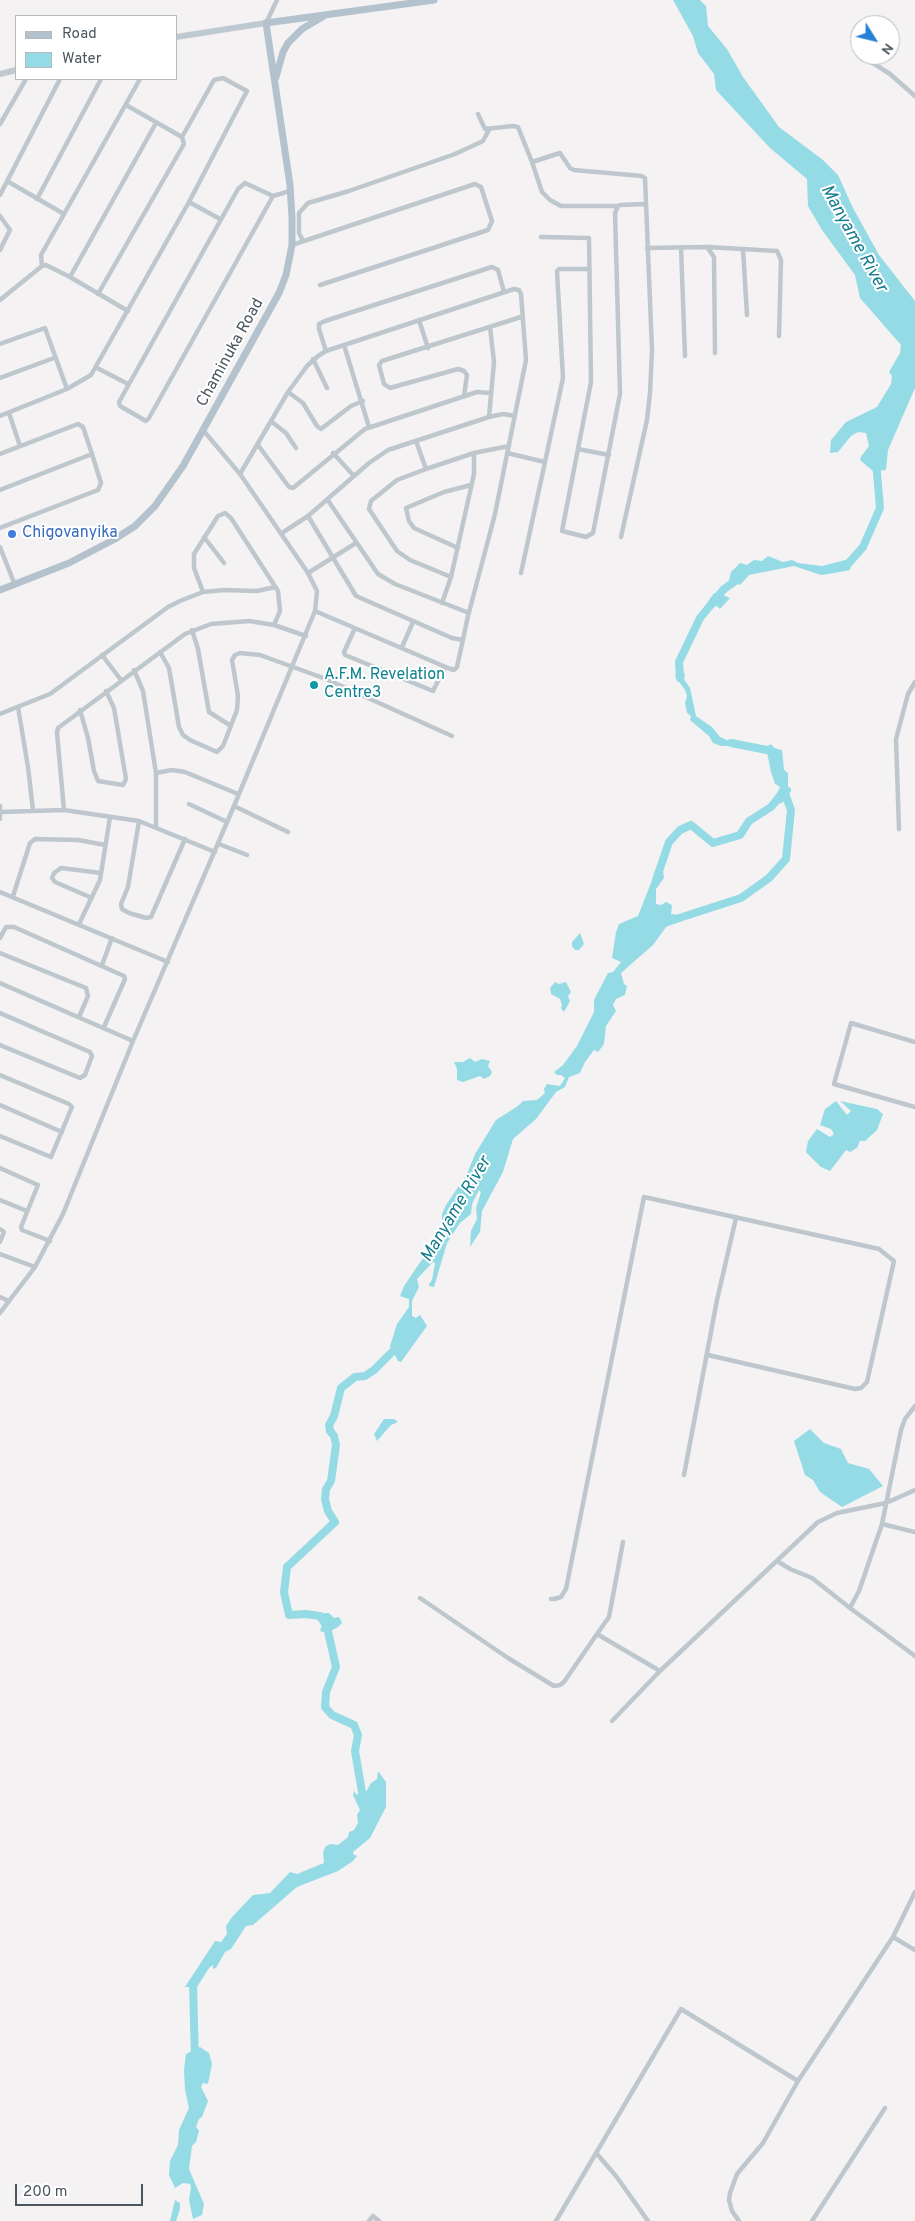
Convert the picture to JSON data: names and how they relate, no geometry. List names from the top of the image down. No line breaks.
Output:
{"streets":{"main road":["Chaminuka Road"]},"water":["Manyame River"],"places":["Chigovanyika","A.F.M. Revelation Centre3"],"legend":["Road","Water"],"scale_bar":"200 m","north":"bottom right"}
